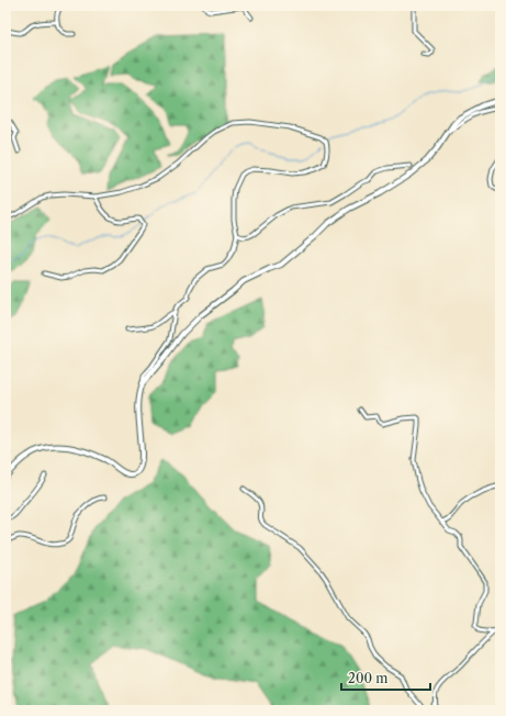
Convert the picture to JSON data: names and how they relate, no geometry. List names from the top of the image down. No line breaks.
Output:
{"scale_bar":"200 m"}
